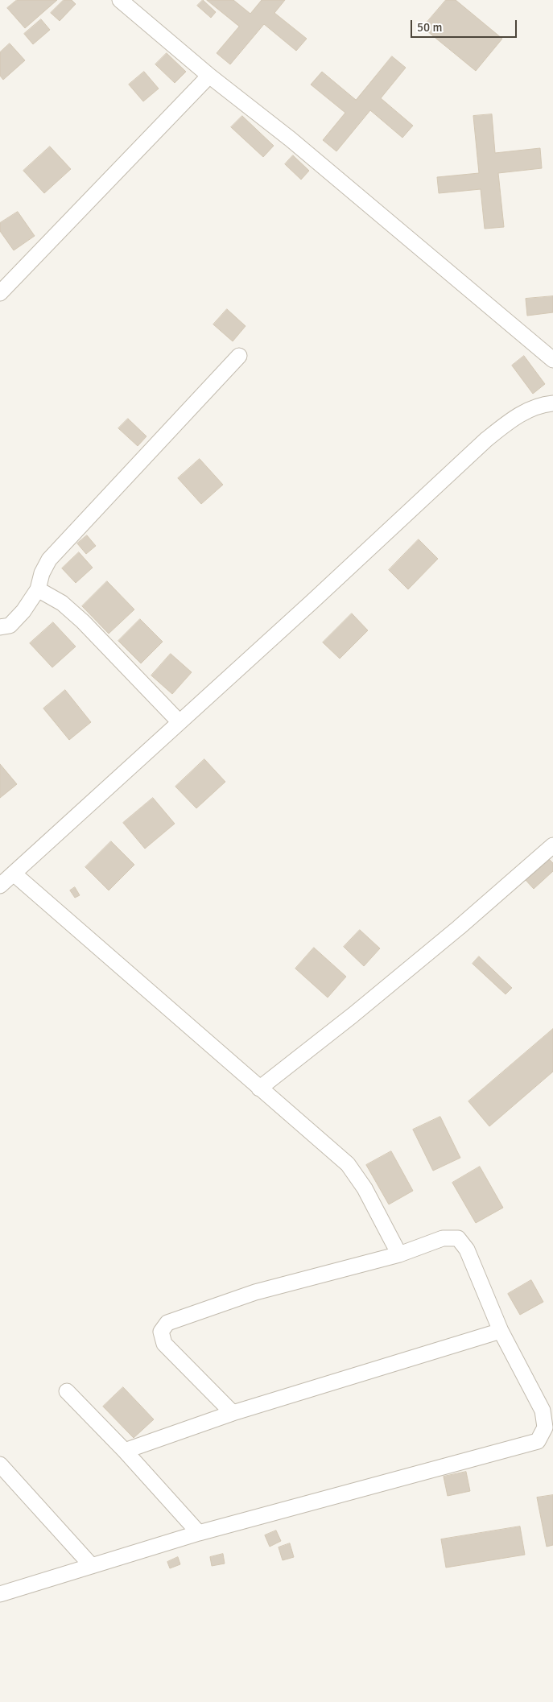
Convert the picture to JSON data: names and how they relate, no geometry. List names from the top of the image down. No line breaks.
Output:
{"scale_bar":"50 m"}
